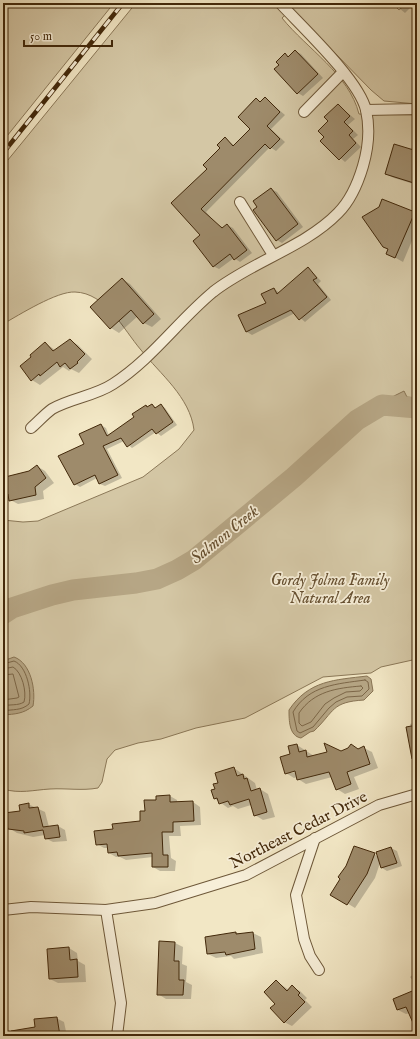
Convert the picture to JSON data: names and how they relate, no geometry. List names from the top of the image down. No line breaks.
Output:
{"streets":{"street":["Northeast Cedar Drive"]},"water":["Salmon Creek"],"parks":["Gordy Jolma Family Natural Area"],"scale_bar":"50 m"}
